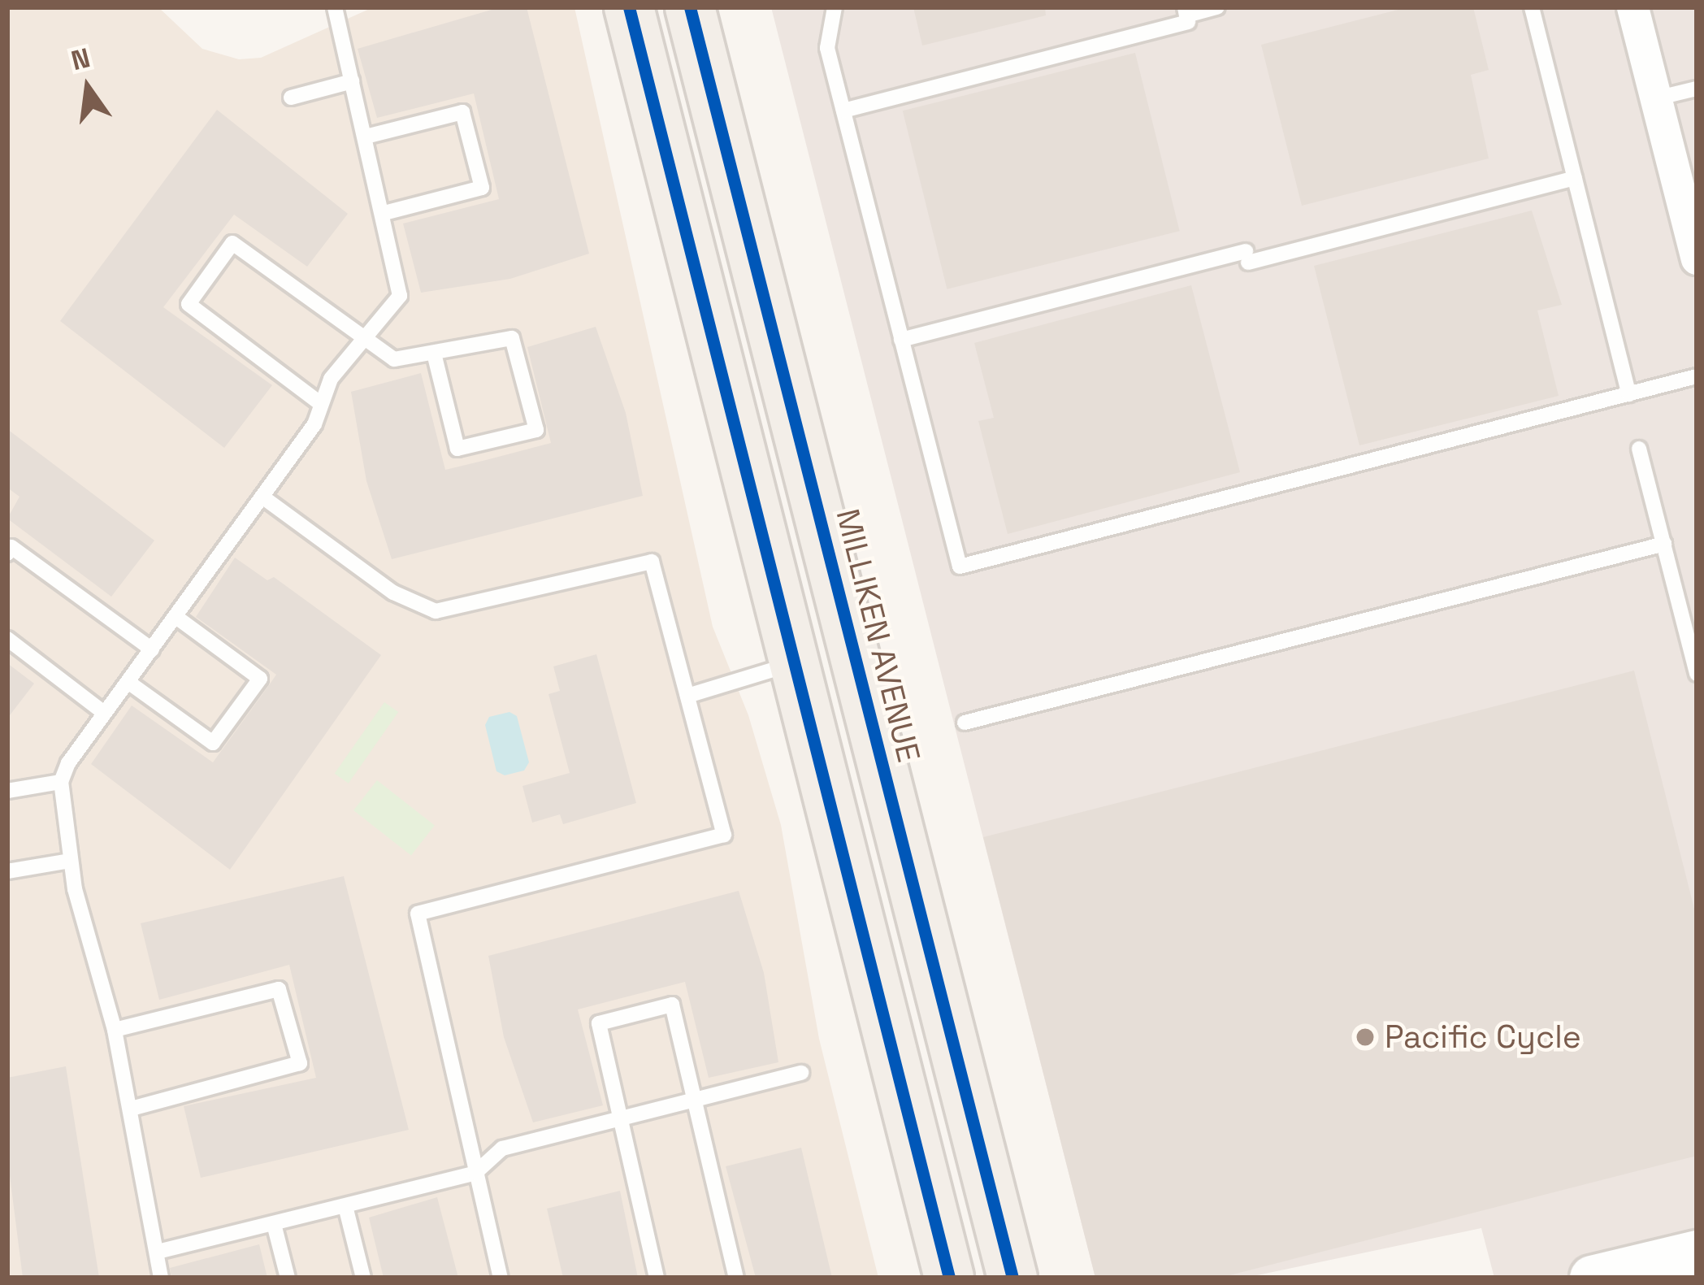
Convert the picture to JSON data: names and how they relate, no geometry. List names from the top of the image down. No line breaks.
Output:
{"streets":{"main road":["MILLIKEN AVENUE"]},"places":["Pacific Cycle"],"north":"top"}
